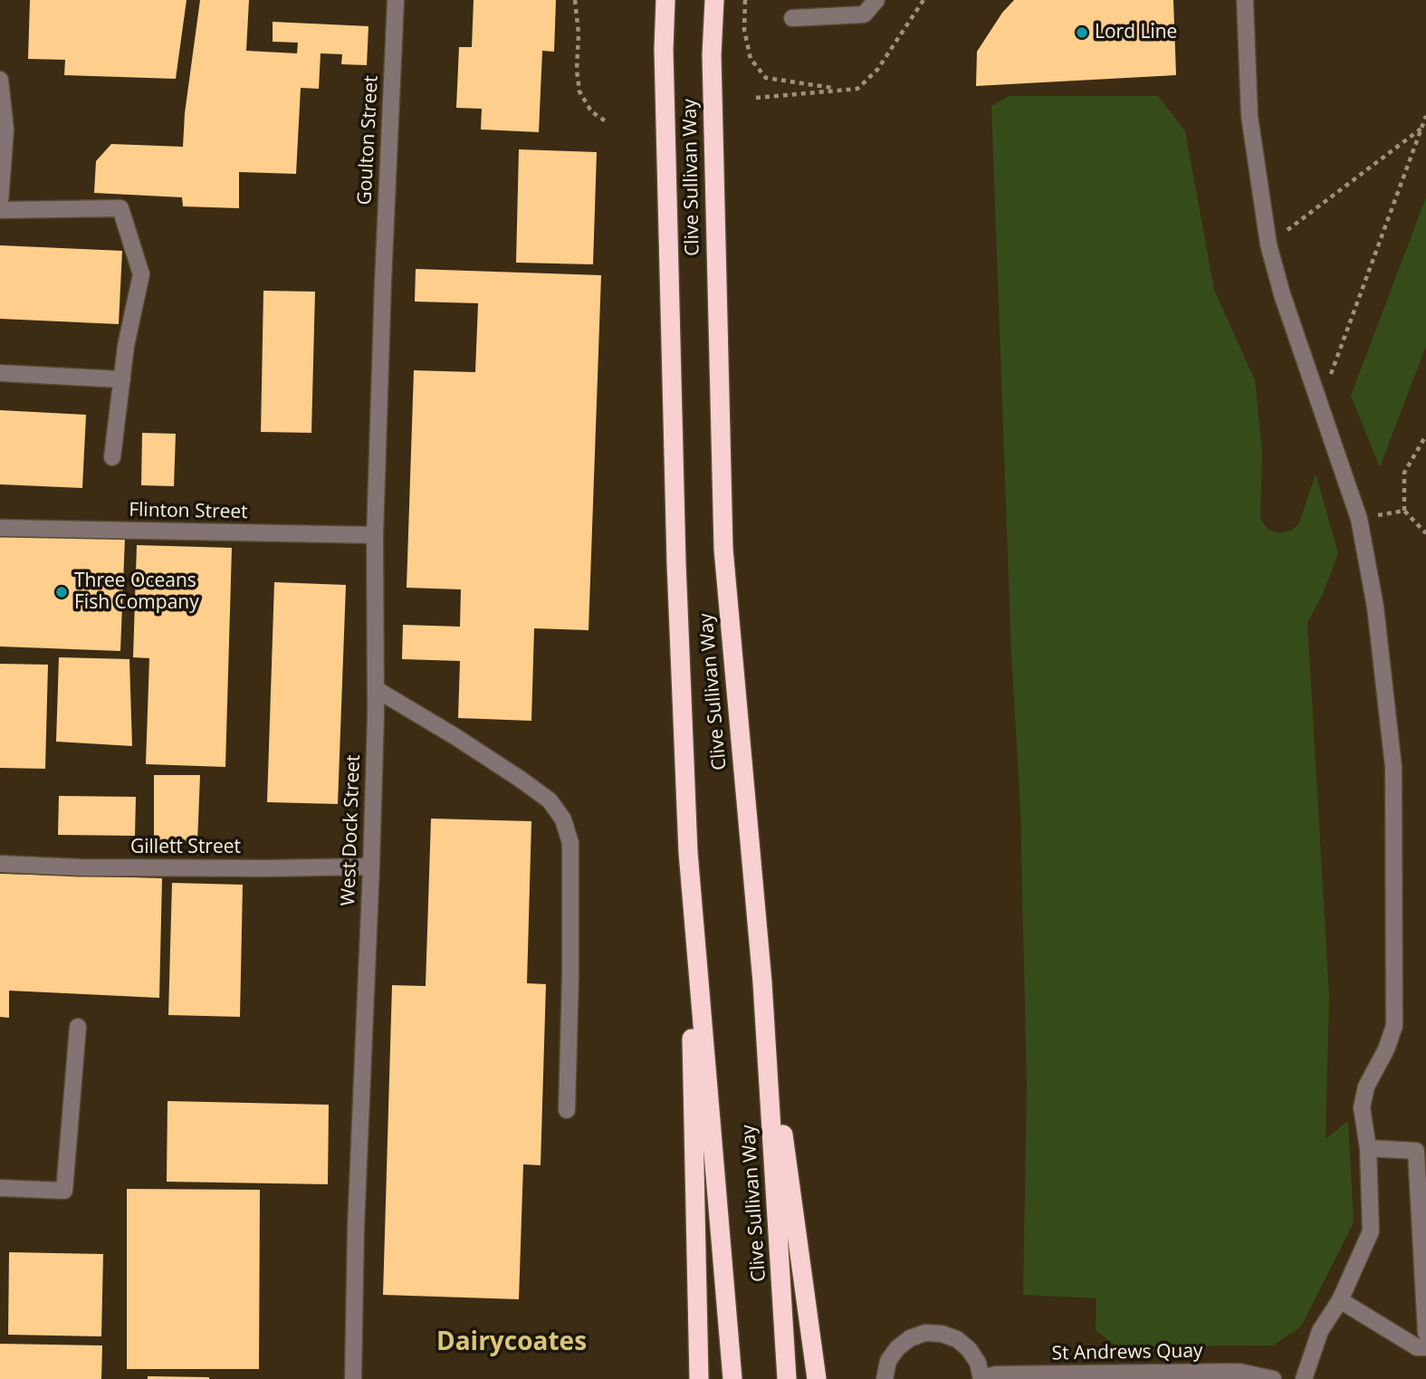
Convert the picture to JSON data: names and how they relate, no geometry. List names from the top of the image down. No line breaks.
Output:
{"streets":{"highway":["Clive Sullivan Way"],"street":["Goulton Street","Flinton Street","West Dock Street","Gillett Street","St Andrews Quay"]},"crossings":[["Goulton Street","West Dock Street"],["Flinton Street","West Dock Street"],["West Dock Street","Gillett Street"]],"districts":["Dairycoates"],"places":["Lord Line","Three Oceans Fish Company"]}
